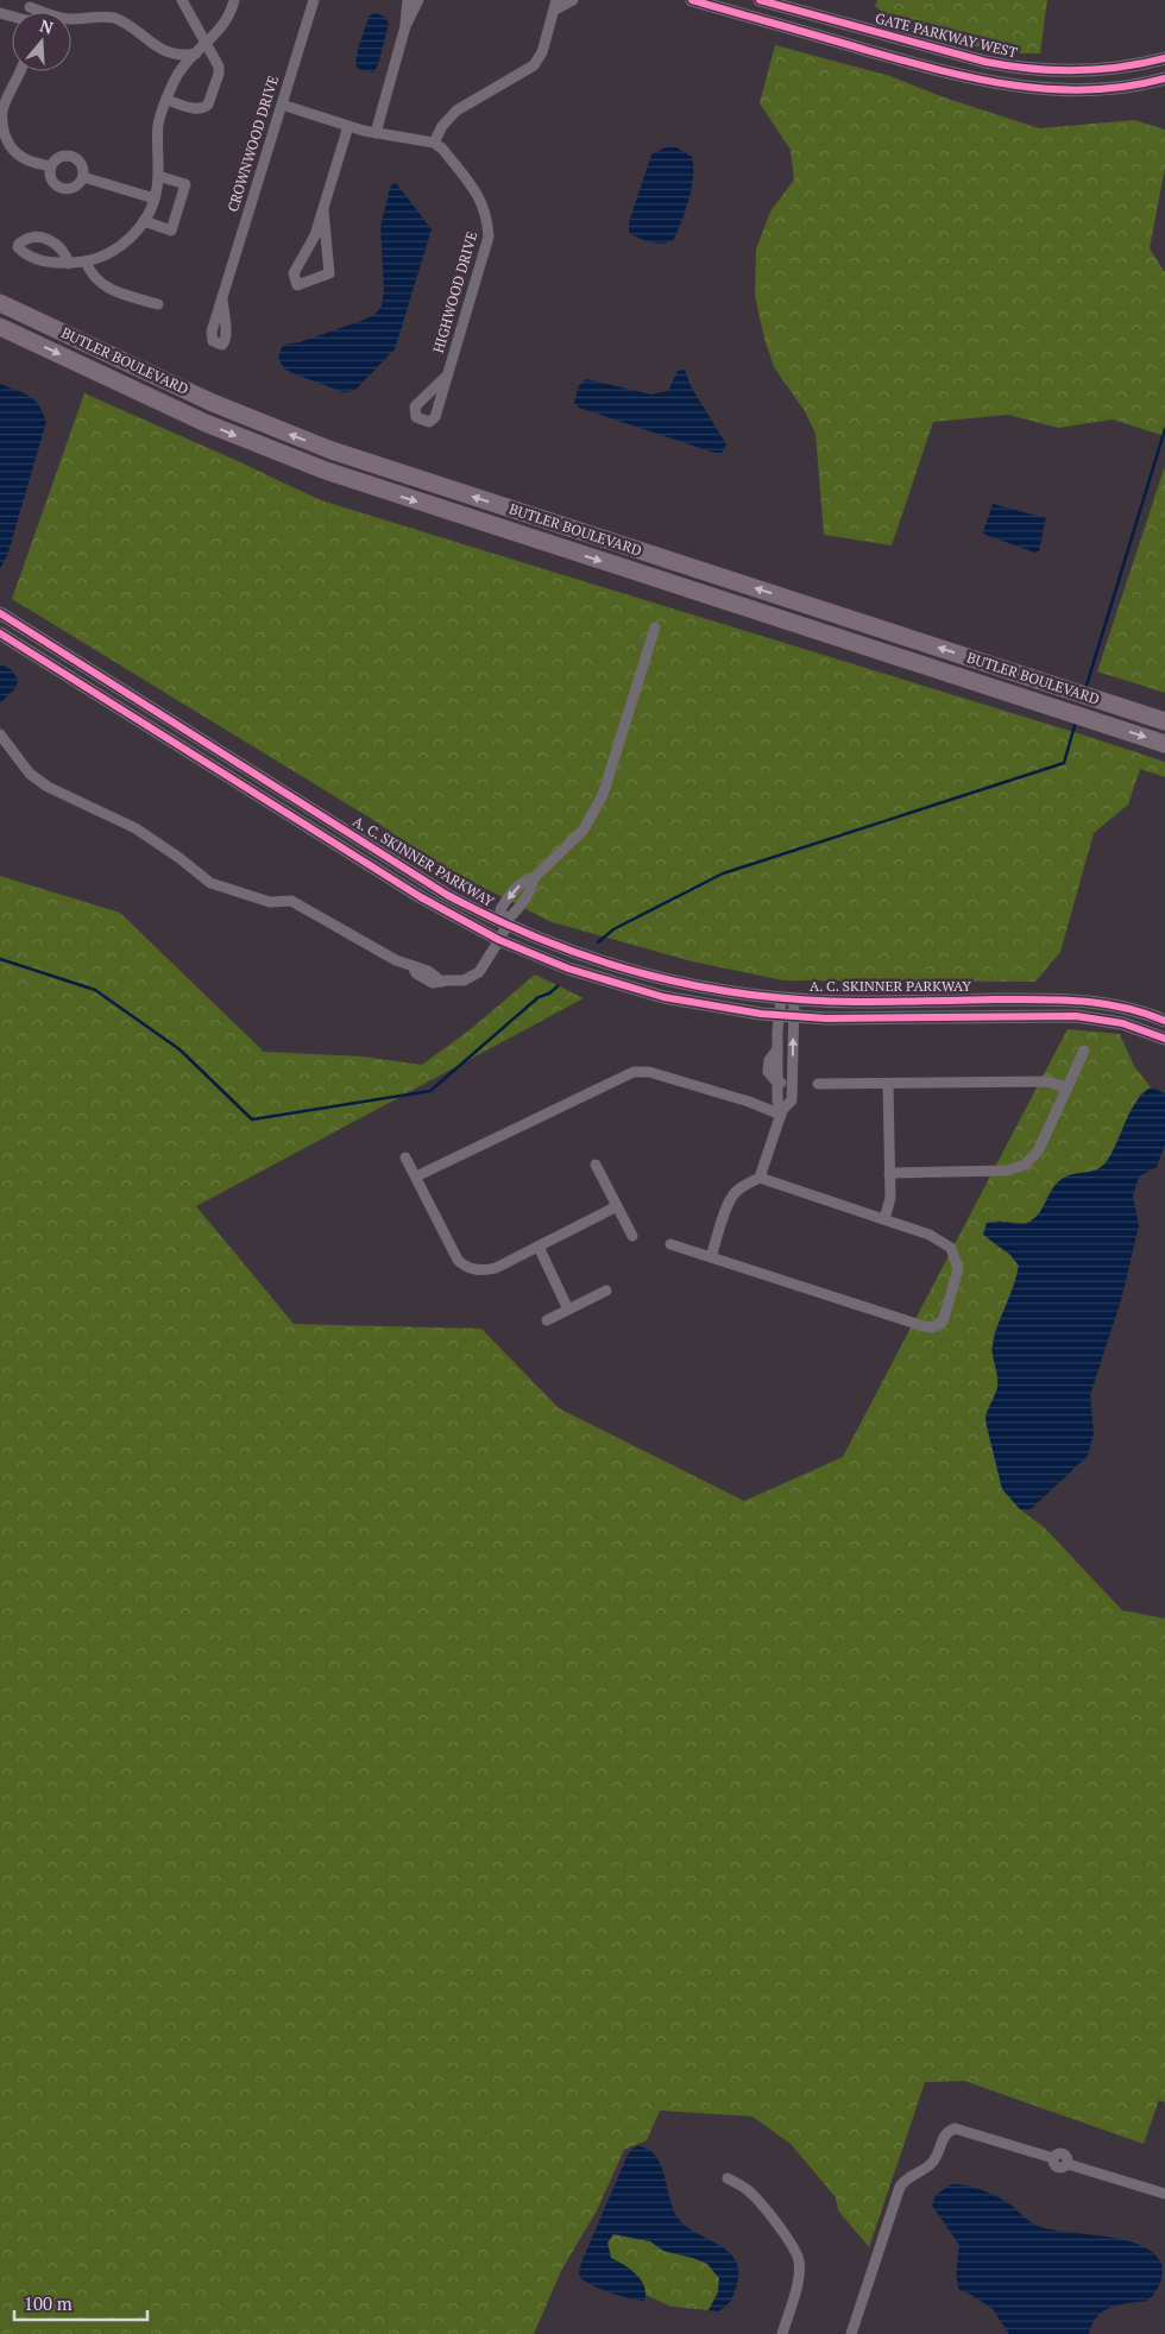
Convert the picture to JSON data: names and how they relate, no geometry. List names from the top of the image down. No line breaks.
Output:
{"streets":{"highway":["BUTLER BOULEVARD"],"main road":["GATE PARKWAY WEST","A. C. SKINNER PARKWAY"],"street":["CROWNWOOD DRIVE","HIGHWOOD DRIVE"]},"scale_bar":"100 m","north":"top"}
